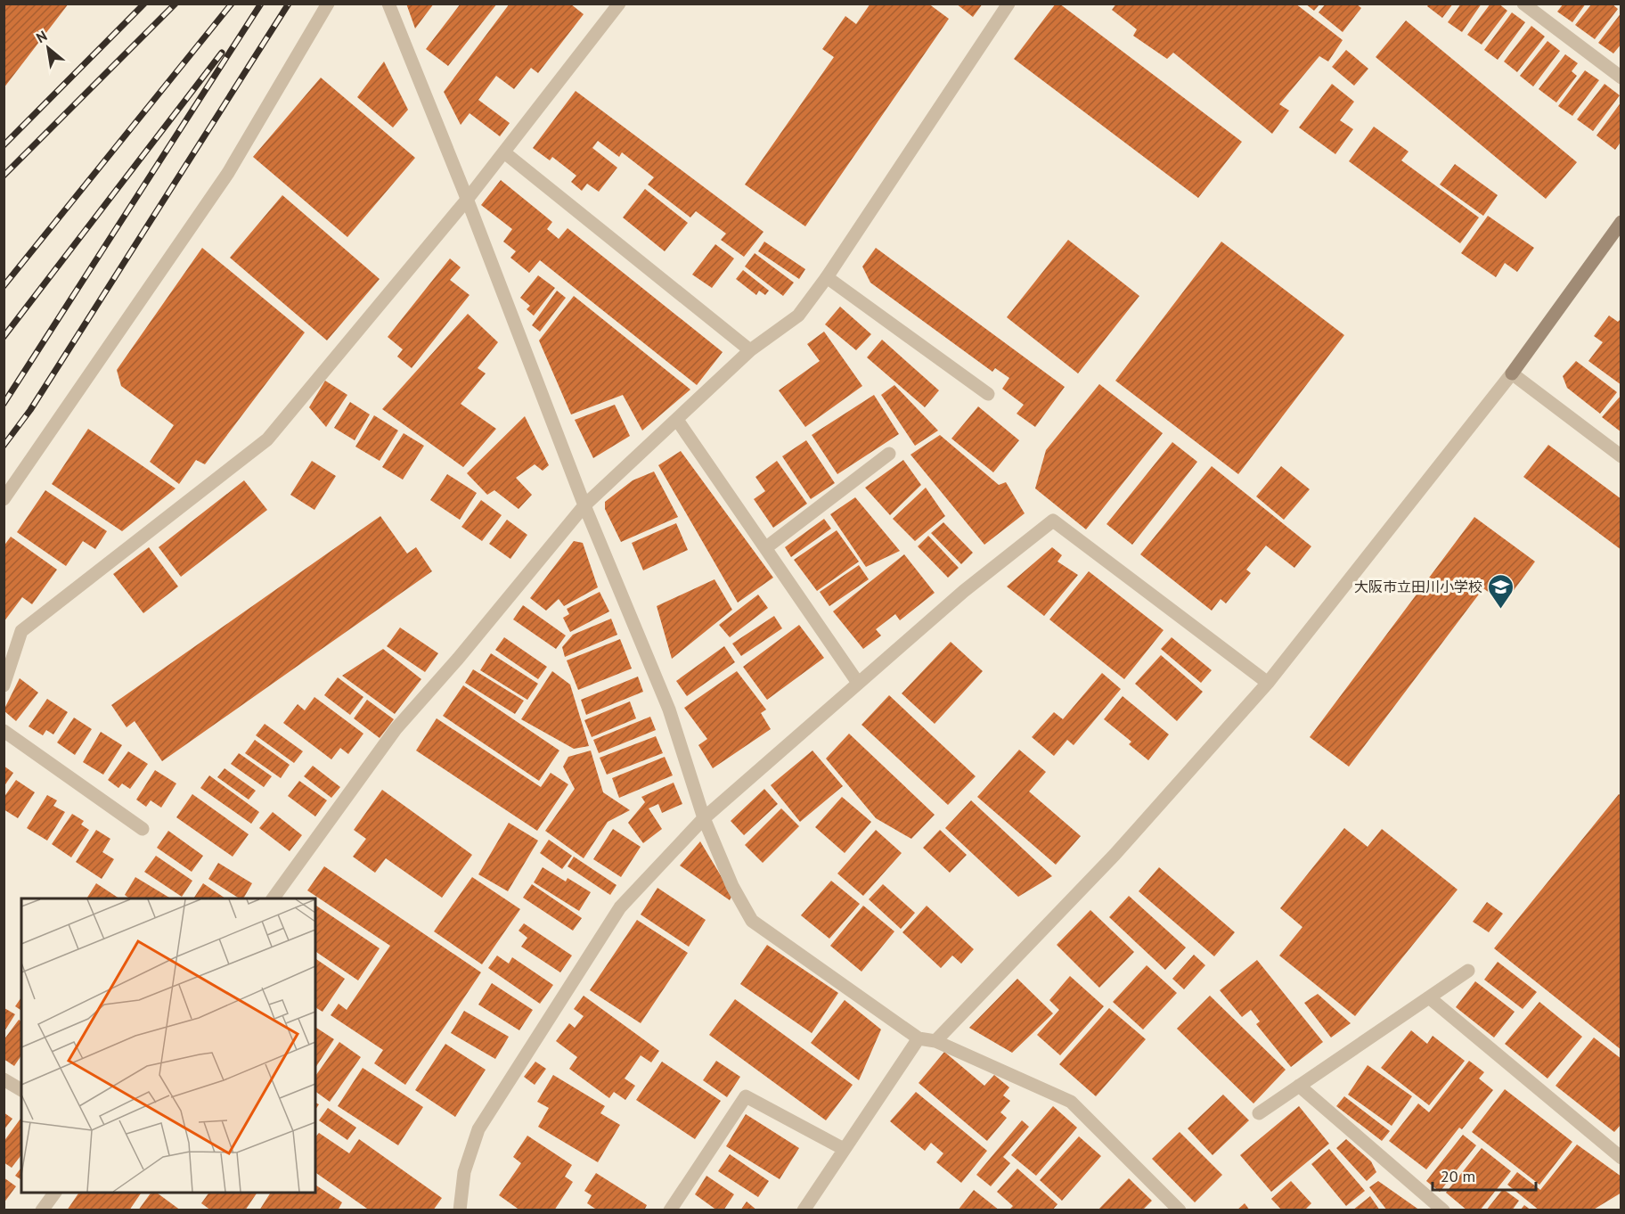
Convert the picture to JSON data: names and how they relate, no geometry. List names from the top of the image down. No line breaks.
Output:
{"places":{"school or university":["大阪市立田川小学校"]},"scale_bar":"20 m","north":"top left"}
